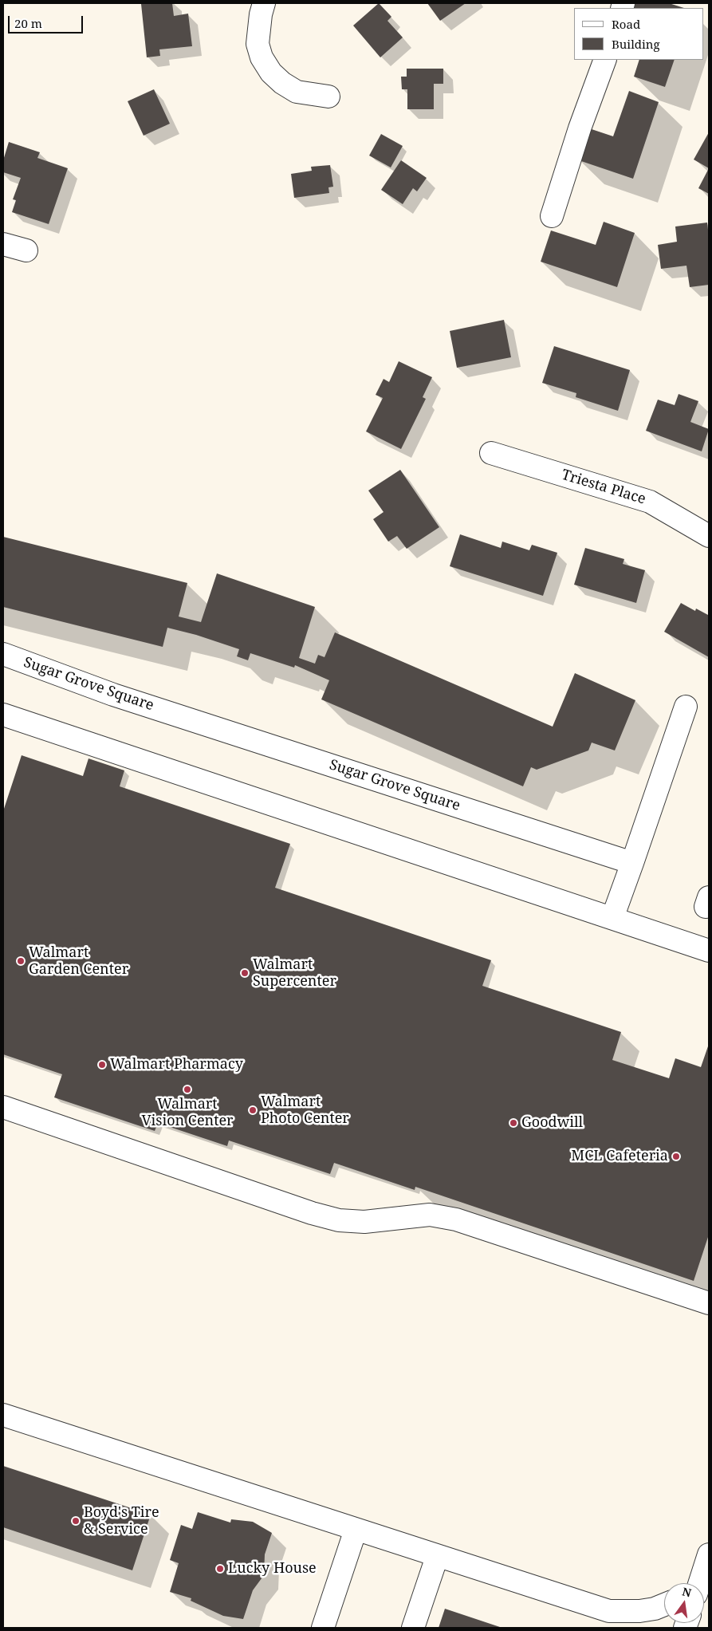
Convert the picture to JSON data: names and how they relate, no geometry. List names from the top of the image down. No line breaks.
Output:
{"streets":{"street":["Triesta Place","Sugar Grove Square"]},"places":["Walmart Garden Center","Walmart Supercenter","Walmart Pharmacy","Walmart Vision Center","Walmart Photo Center","Goodwill","MCL Cafeteria","Boyd's Tire & Service","Lucky House"],"legend":["Road","Building"],"scale_bar":"20 m","north":"top"}
